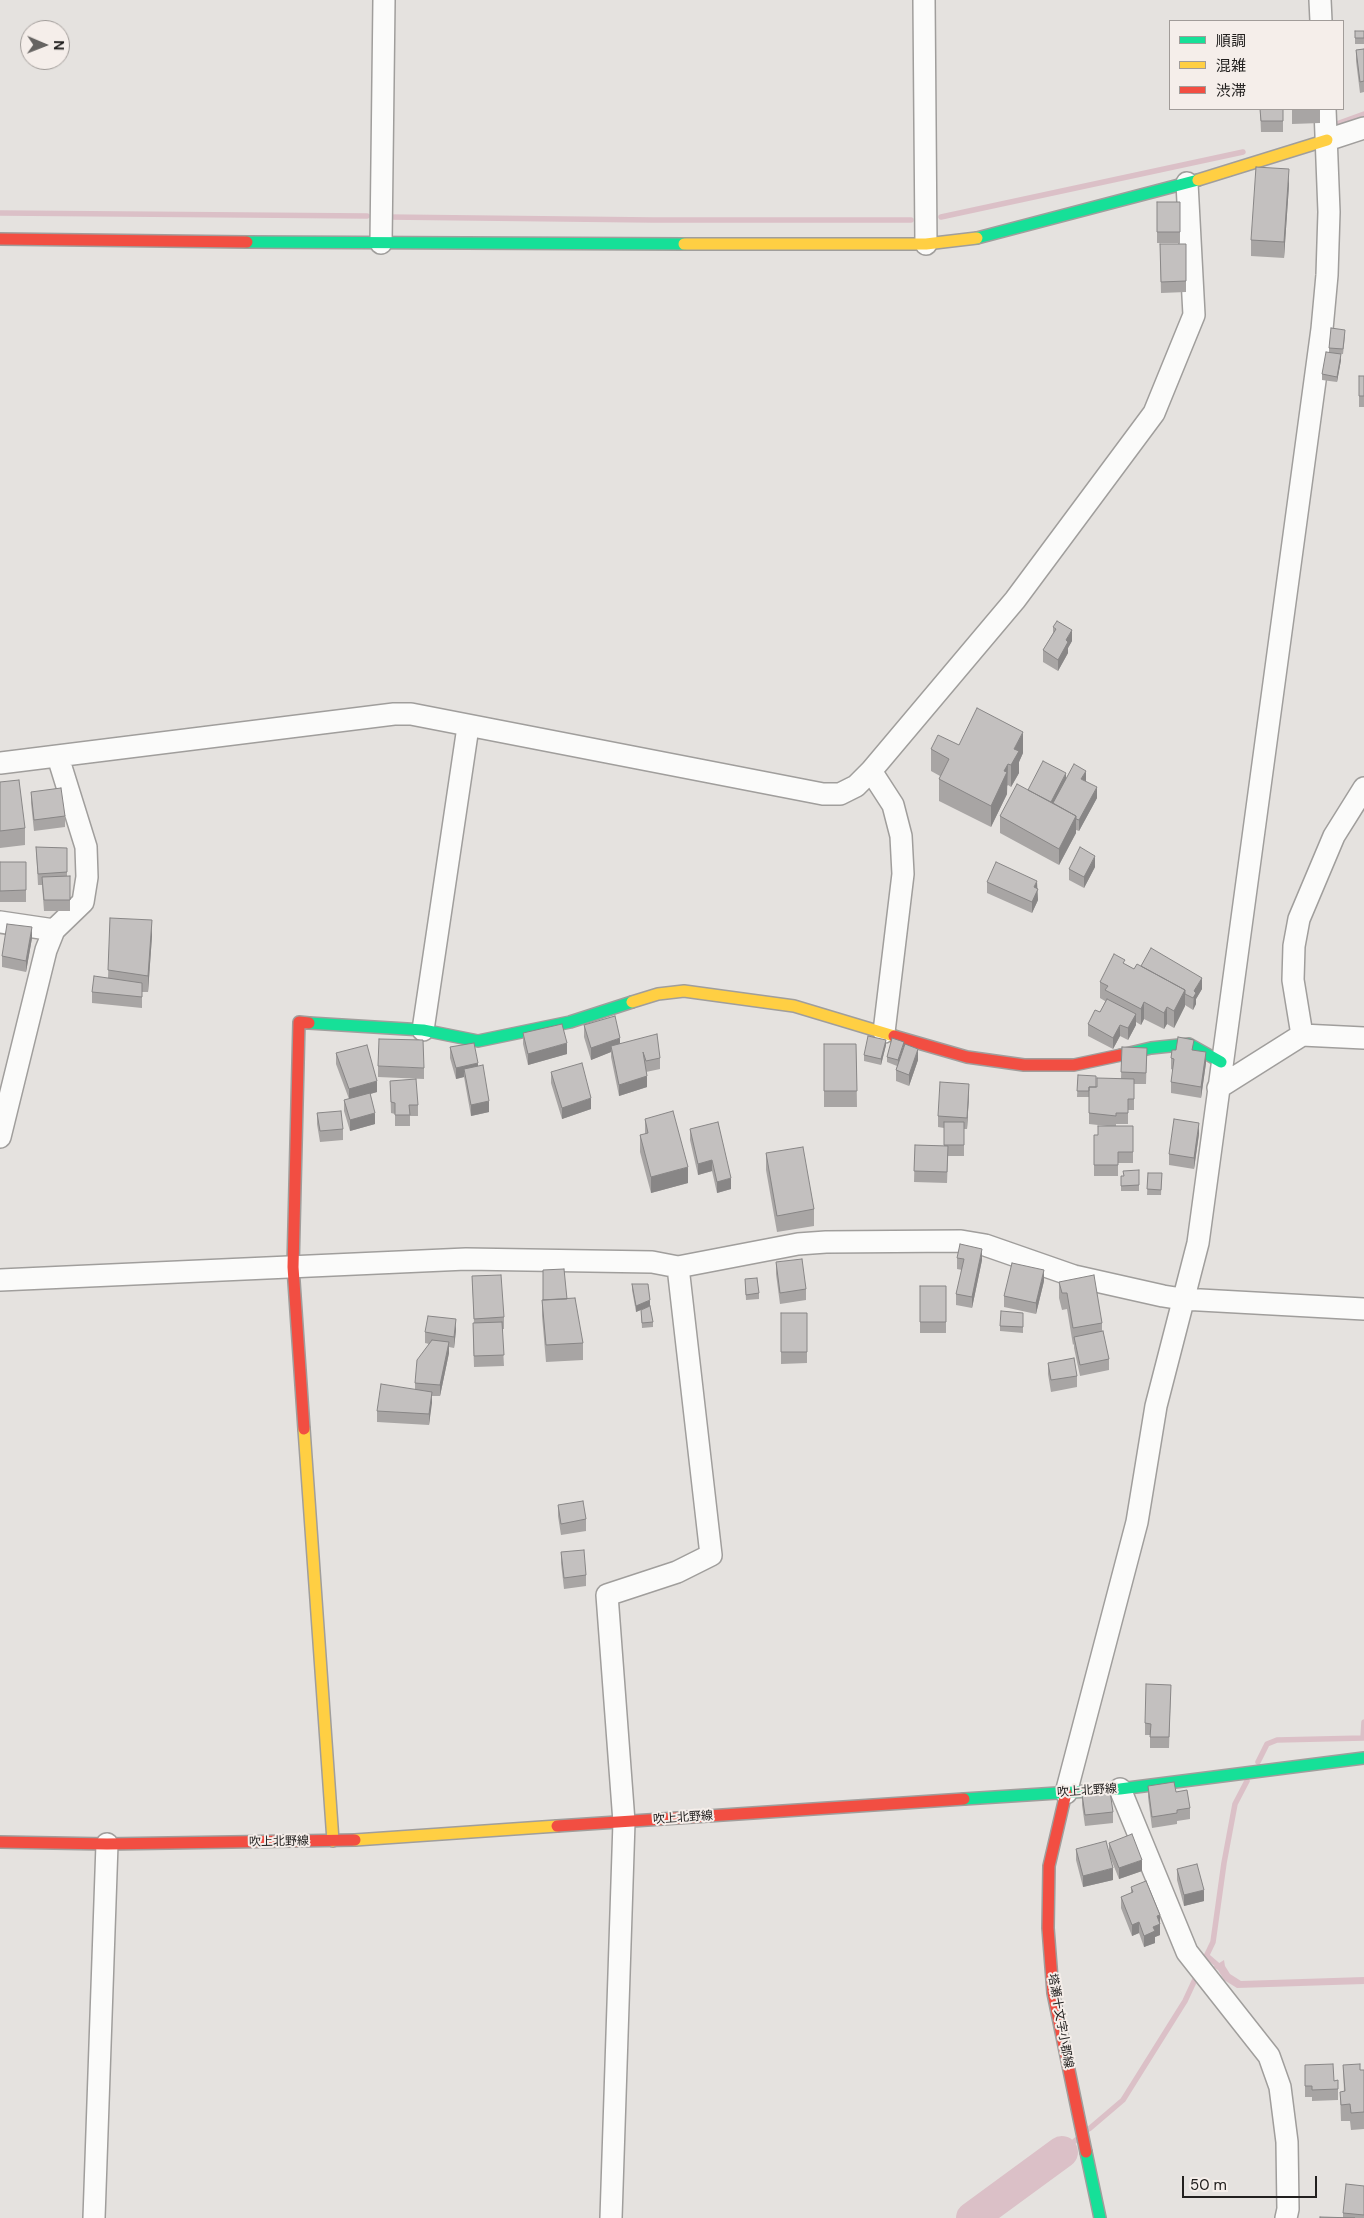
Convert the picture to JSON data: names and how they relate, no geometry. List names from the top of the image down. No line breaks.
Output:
{"streets":{"street":["吹上北野線","塔瀬十文字小郡線"]},"crossings":[["吹上北野線","塔瀬十文字小郡線"]],"legend":["順調","混雑","渋滞"],"scale_bar":"50 m","north":"right"}
